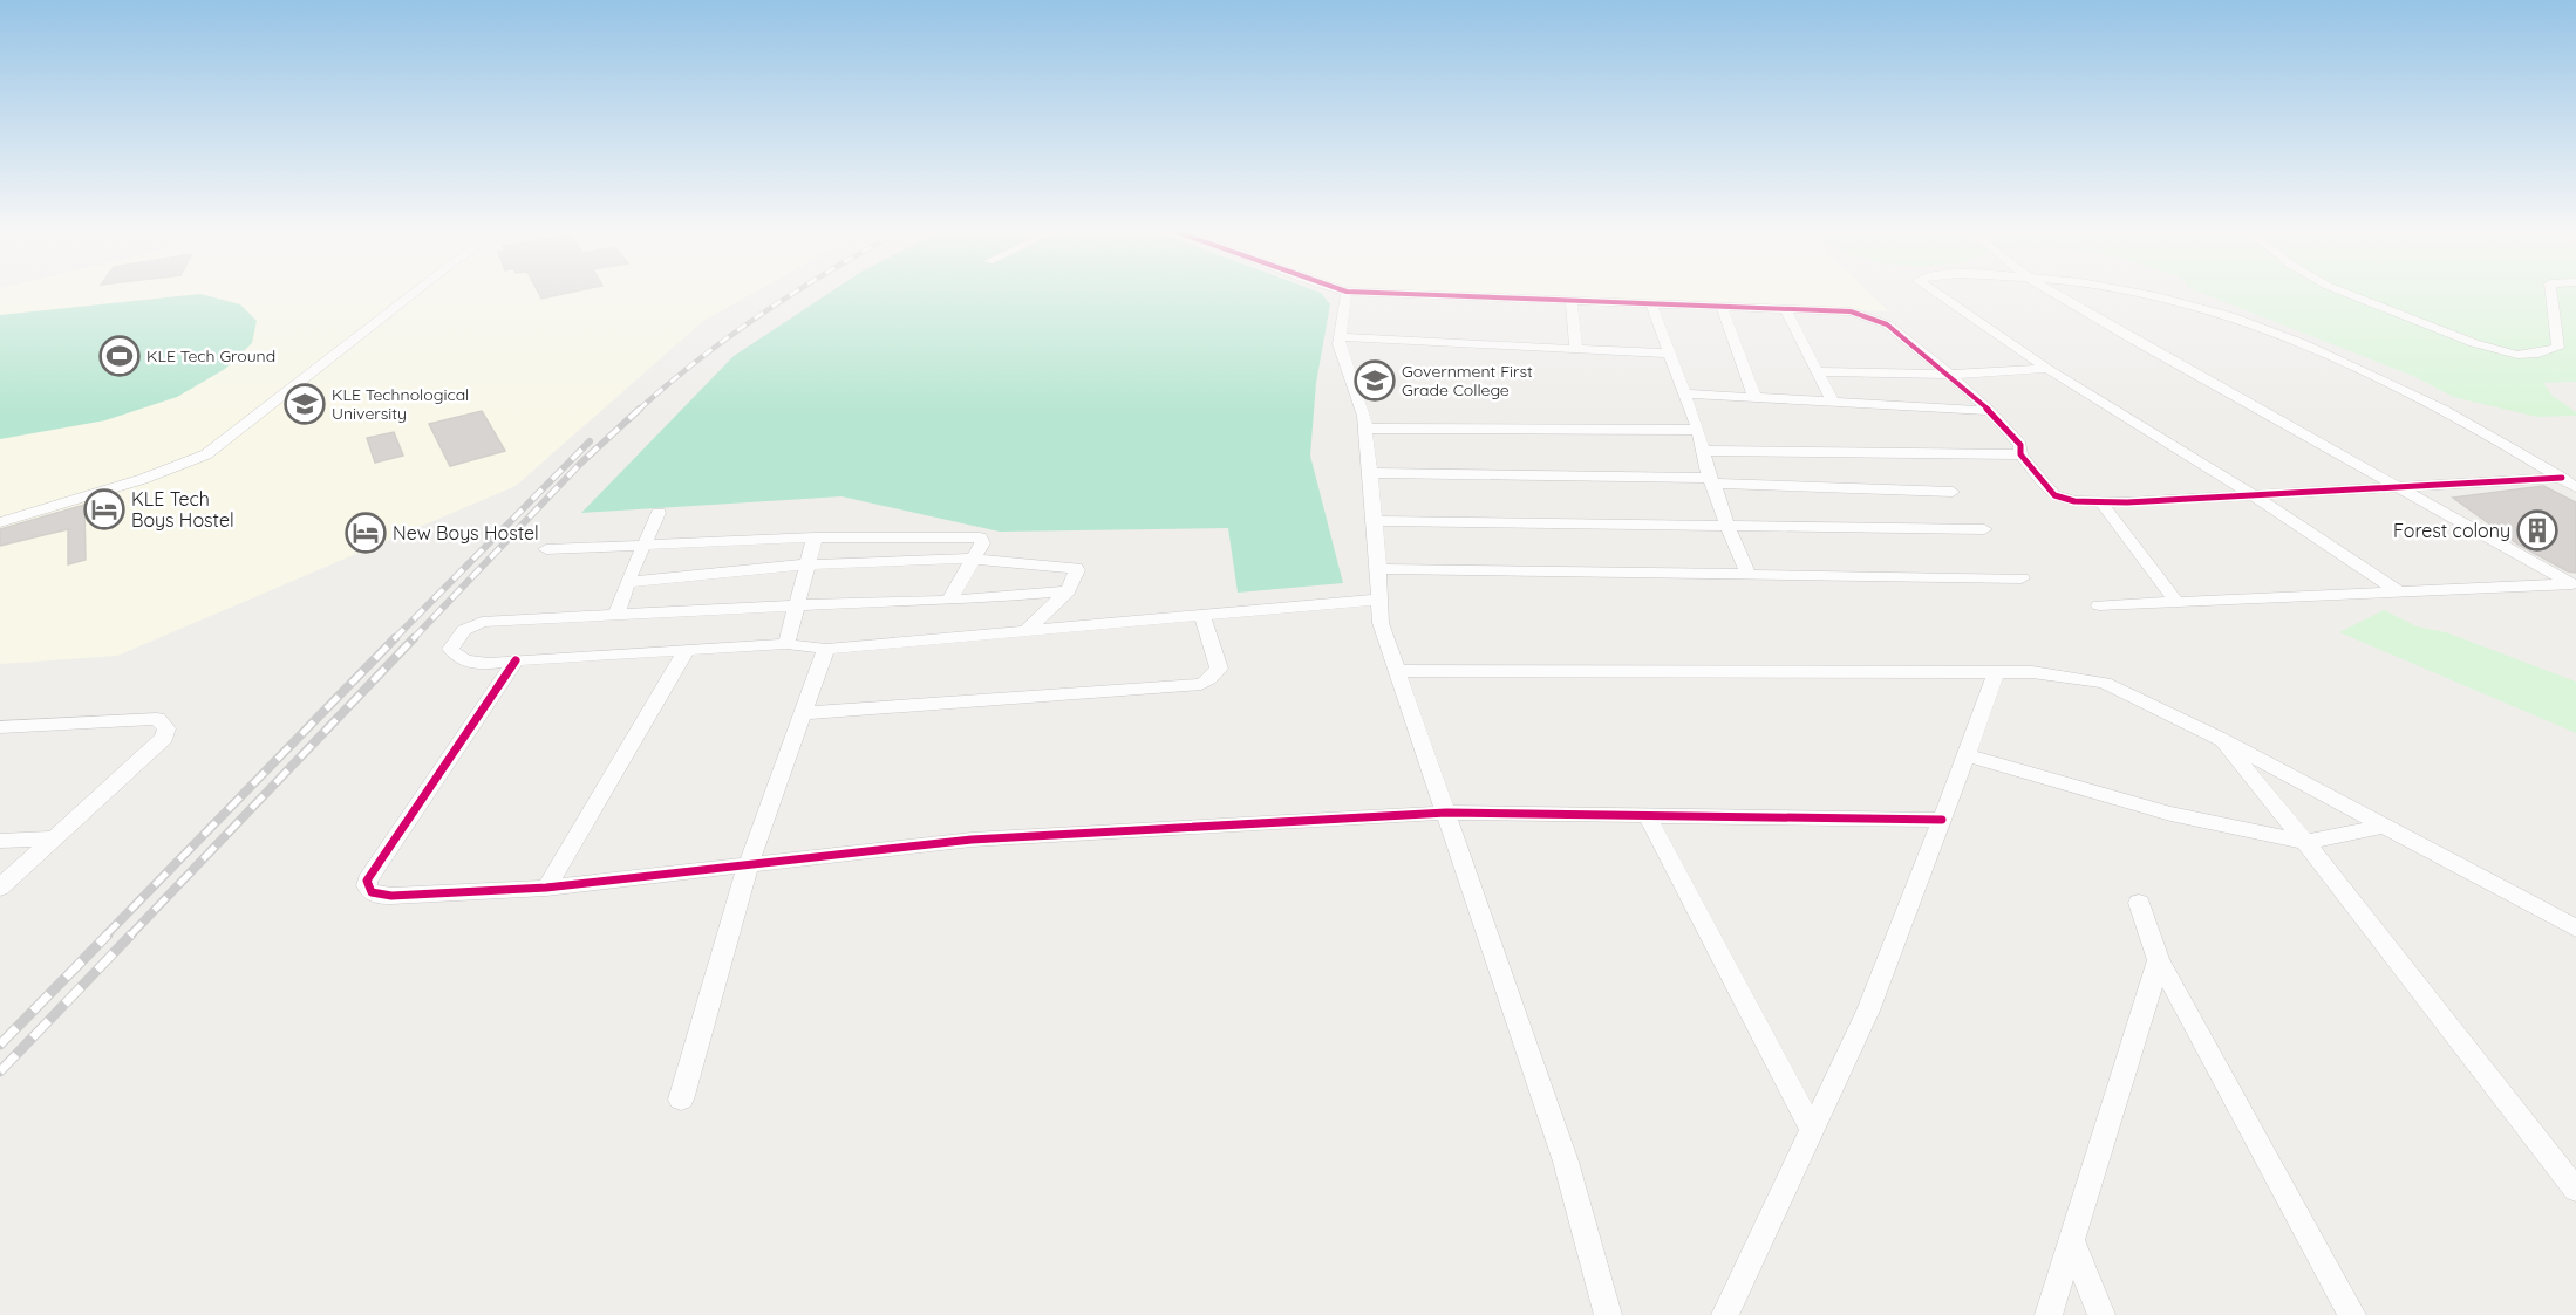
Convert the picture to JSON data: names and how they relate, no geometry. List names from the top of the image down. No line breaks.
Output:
{"places":{"sports":["KLE Tech Ground"],"school or university":["Government First Grade College","KLE Technological University"],"hotel":["KLE Tech Boys Hostel","New Boys Hostel"],"building":["Forest colony"]}}
